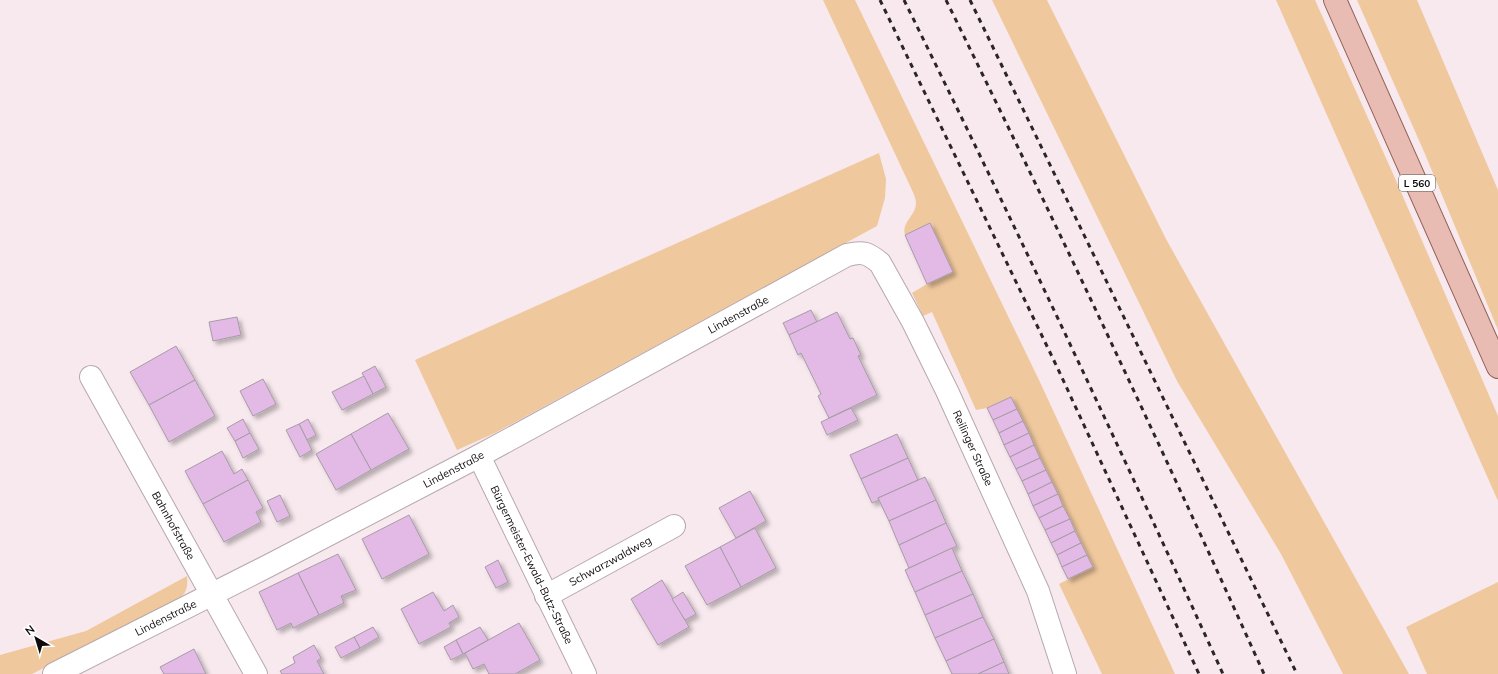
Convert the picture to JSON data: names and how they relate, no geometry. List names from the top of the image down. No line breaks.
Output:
{"streets":{"main road":["L 560"],"street":["Lindenstraße","Reilinger Straße","Bahnhofstraße","Schwarzwaldweg","Bürgermeister-Ewald-Butz-Straße"]},"crossings":[["Lindenstraße","Reilinger Straße"],["Lindenstraße","Bahnhofstraße"],["Lindenstraße","Bürgermeister-Ewald-Butz-Straße"],["Schwarzwaldweg","Bürgermeister-Ewald-Butz-Straße"]],"north":"top left"}
